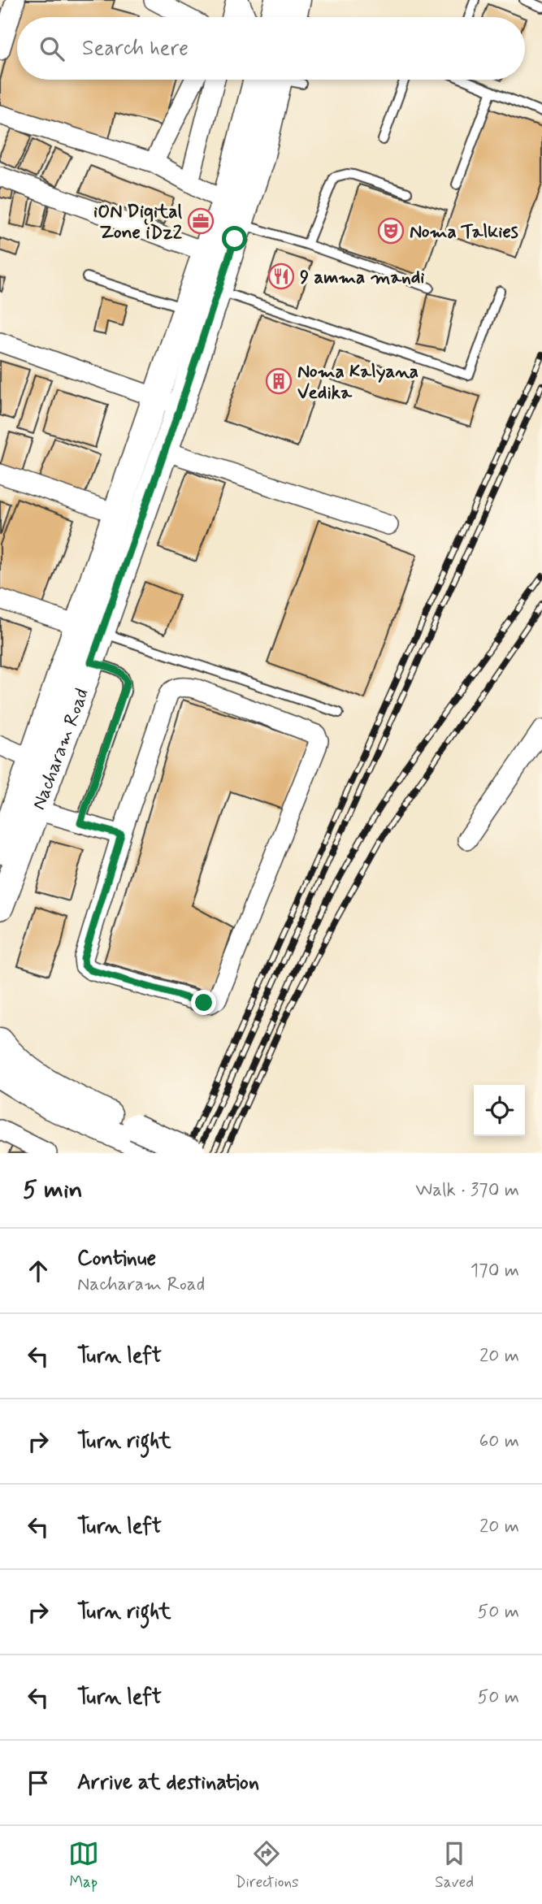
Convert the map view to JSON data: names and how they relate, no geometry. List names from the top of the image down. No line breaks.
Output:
{"streets":{"main road":["Nacharam Road"]},"places":{"office":["iON Digital Zone iDz2"],"theatre":["Noma Talkies"],"restaurant":["9 amma mandi"],"building":["Noma Kalyana Vedika"]},"page":{"search":"Search here","heading":["5 min","Walk · 370 m"],"list":[["Continue","Nacharam Road","170 m"],["Turn left","20 m"],["Turn right","60 m"],["Turn left","20 m"],["Turn right","50 m"],["Turn left","50 m"],"Arrive at destination"],"nav":["Map","Directions","Saved"]}}
